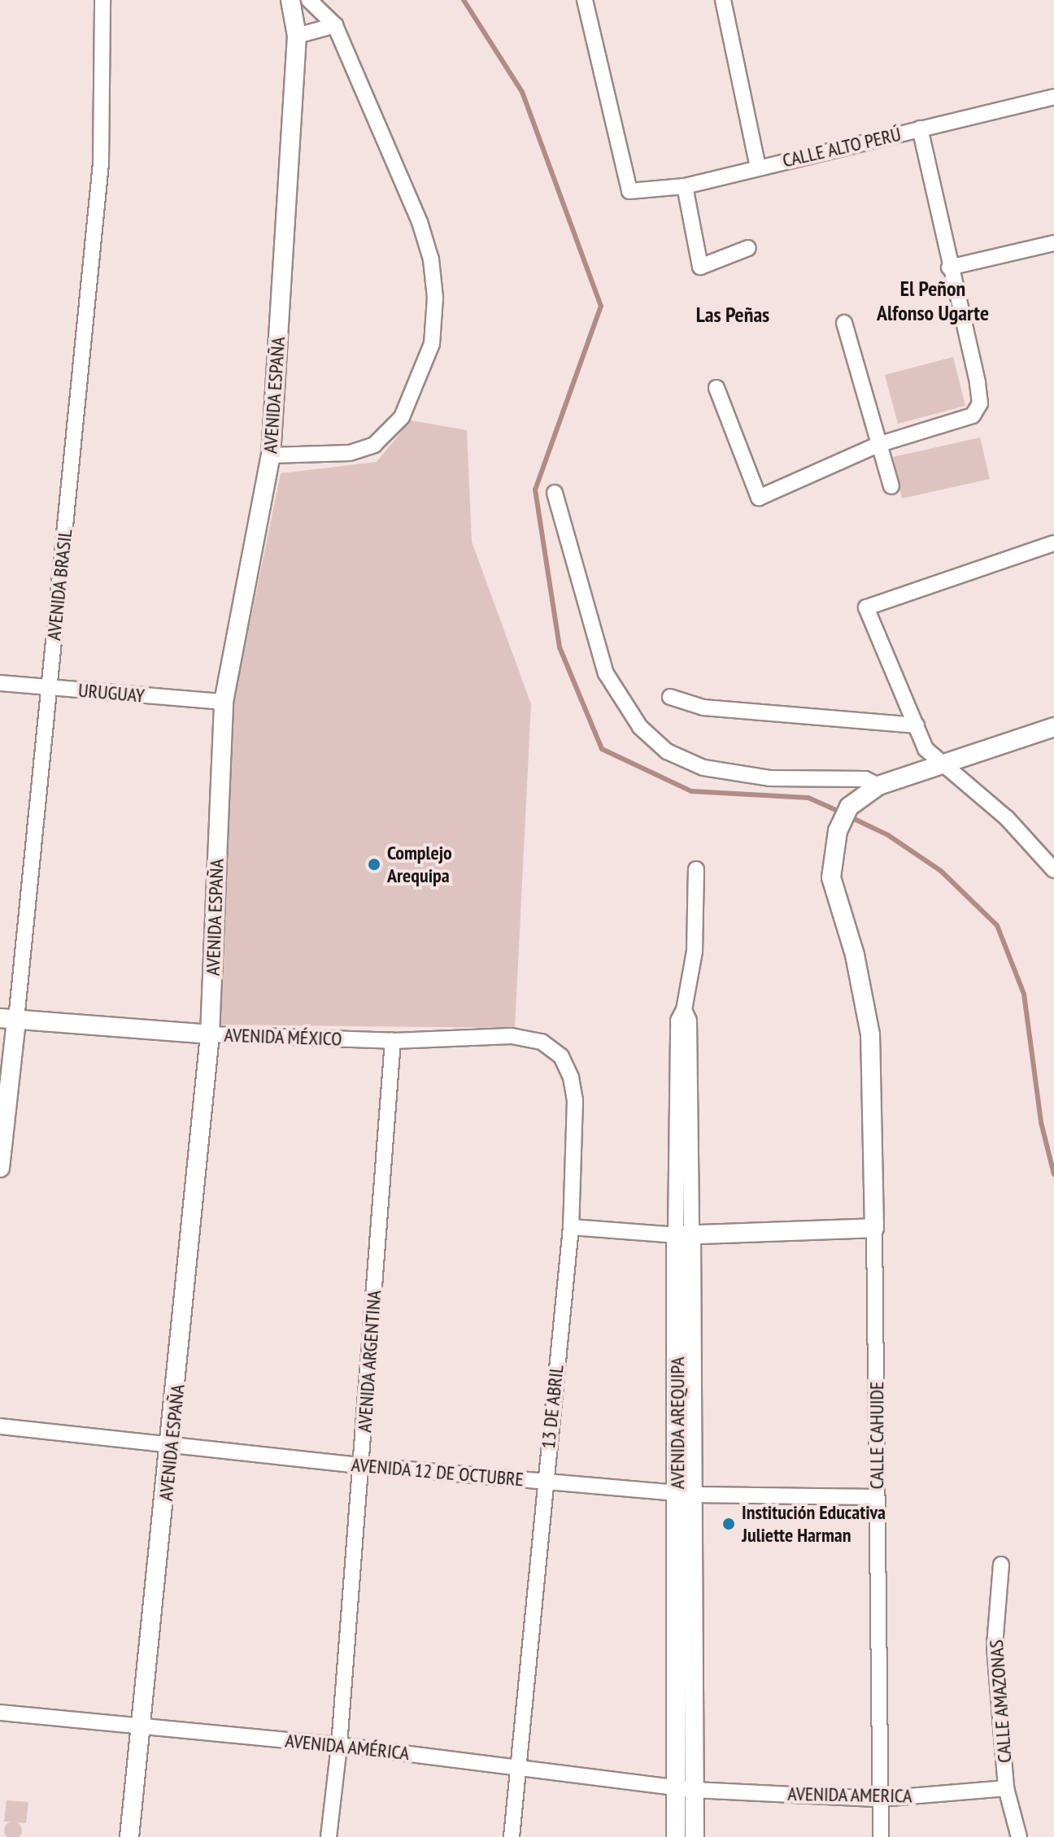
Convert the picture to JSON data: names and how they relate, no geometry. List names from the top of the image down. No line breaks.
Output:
{"streets":{"street":["CALLE ALTO PERÚ","AVENIDA ESPAÑA","AVENIDA BRASIL","URUGUAY","AVENIDA MÉXICO","AVENIDA ARGENTINA","13 DE ABRIL","AVENIDA AREQUIPA","CALLE CAHUIDE","AVENIDA 12 DE OCTUBRE","CALLE AMAZONAS","AVENIDA AMÉRICA","AVENIDA AMERICA"]},"crossings":[["AVENIDA ESPAÑA","URUGUAY"],["AVENIDA ESPAÑA","AVENIDA MÉXICO"],["AVENIDA ESPAÑA","AVENIDA 12 DE OCTUBRE"],["AVENIDA ESPAÑA","AVENIDA AMÉRICA"],["AVENIDA BRASIL","URUGUAY"],["AVENIDA BRASIL","AVENIDA MÉXICO"],["AVENIDA MÉXICO","AVENIDA ARGENTINA"],["AVENIDA MÉXICO","13 DE ABRIL"],["AVENIDA ARGENTINA","AVENIDA 12 DE OCTUBRE"],["AVENIDA ARGENTINA","AVENIDA AMÉRICA"],["13 DE ABRIL","AVENIDA 12 DE OCTUBRE"],["13 DE ABRIL","AVENIDA AMÉRICA"],["AVENIDA AREQUIPA","AVENIDA 12 DE OCTUBRE"],["AVENIDA AREQUIPA","AVENIDA AMÉRICA"],["AVENIDA AREQUIPA","AVENIDA AMERICA"],["CALLE CAHUIDE","AVENIDA 12 DE OCTUBRE"],["CALLE CAHUIDE","AVENIDA AMERICA"],["CALLE AMAZONAS","AVENIDA AMERICA"],["AVENIDA AMÉRICA","AVENIDA AMERICA"]],"districts":["El Peñon Alfonso Ugarte","Las Peñas"],"places":["Complejo Arequipa","Institución Educativa Juliette Harman"]}
